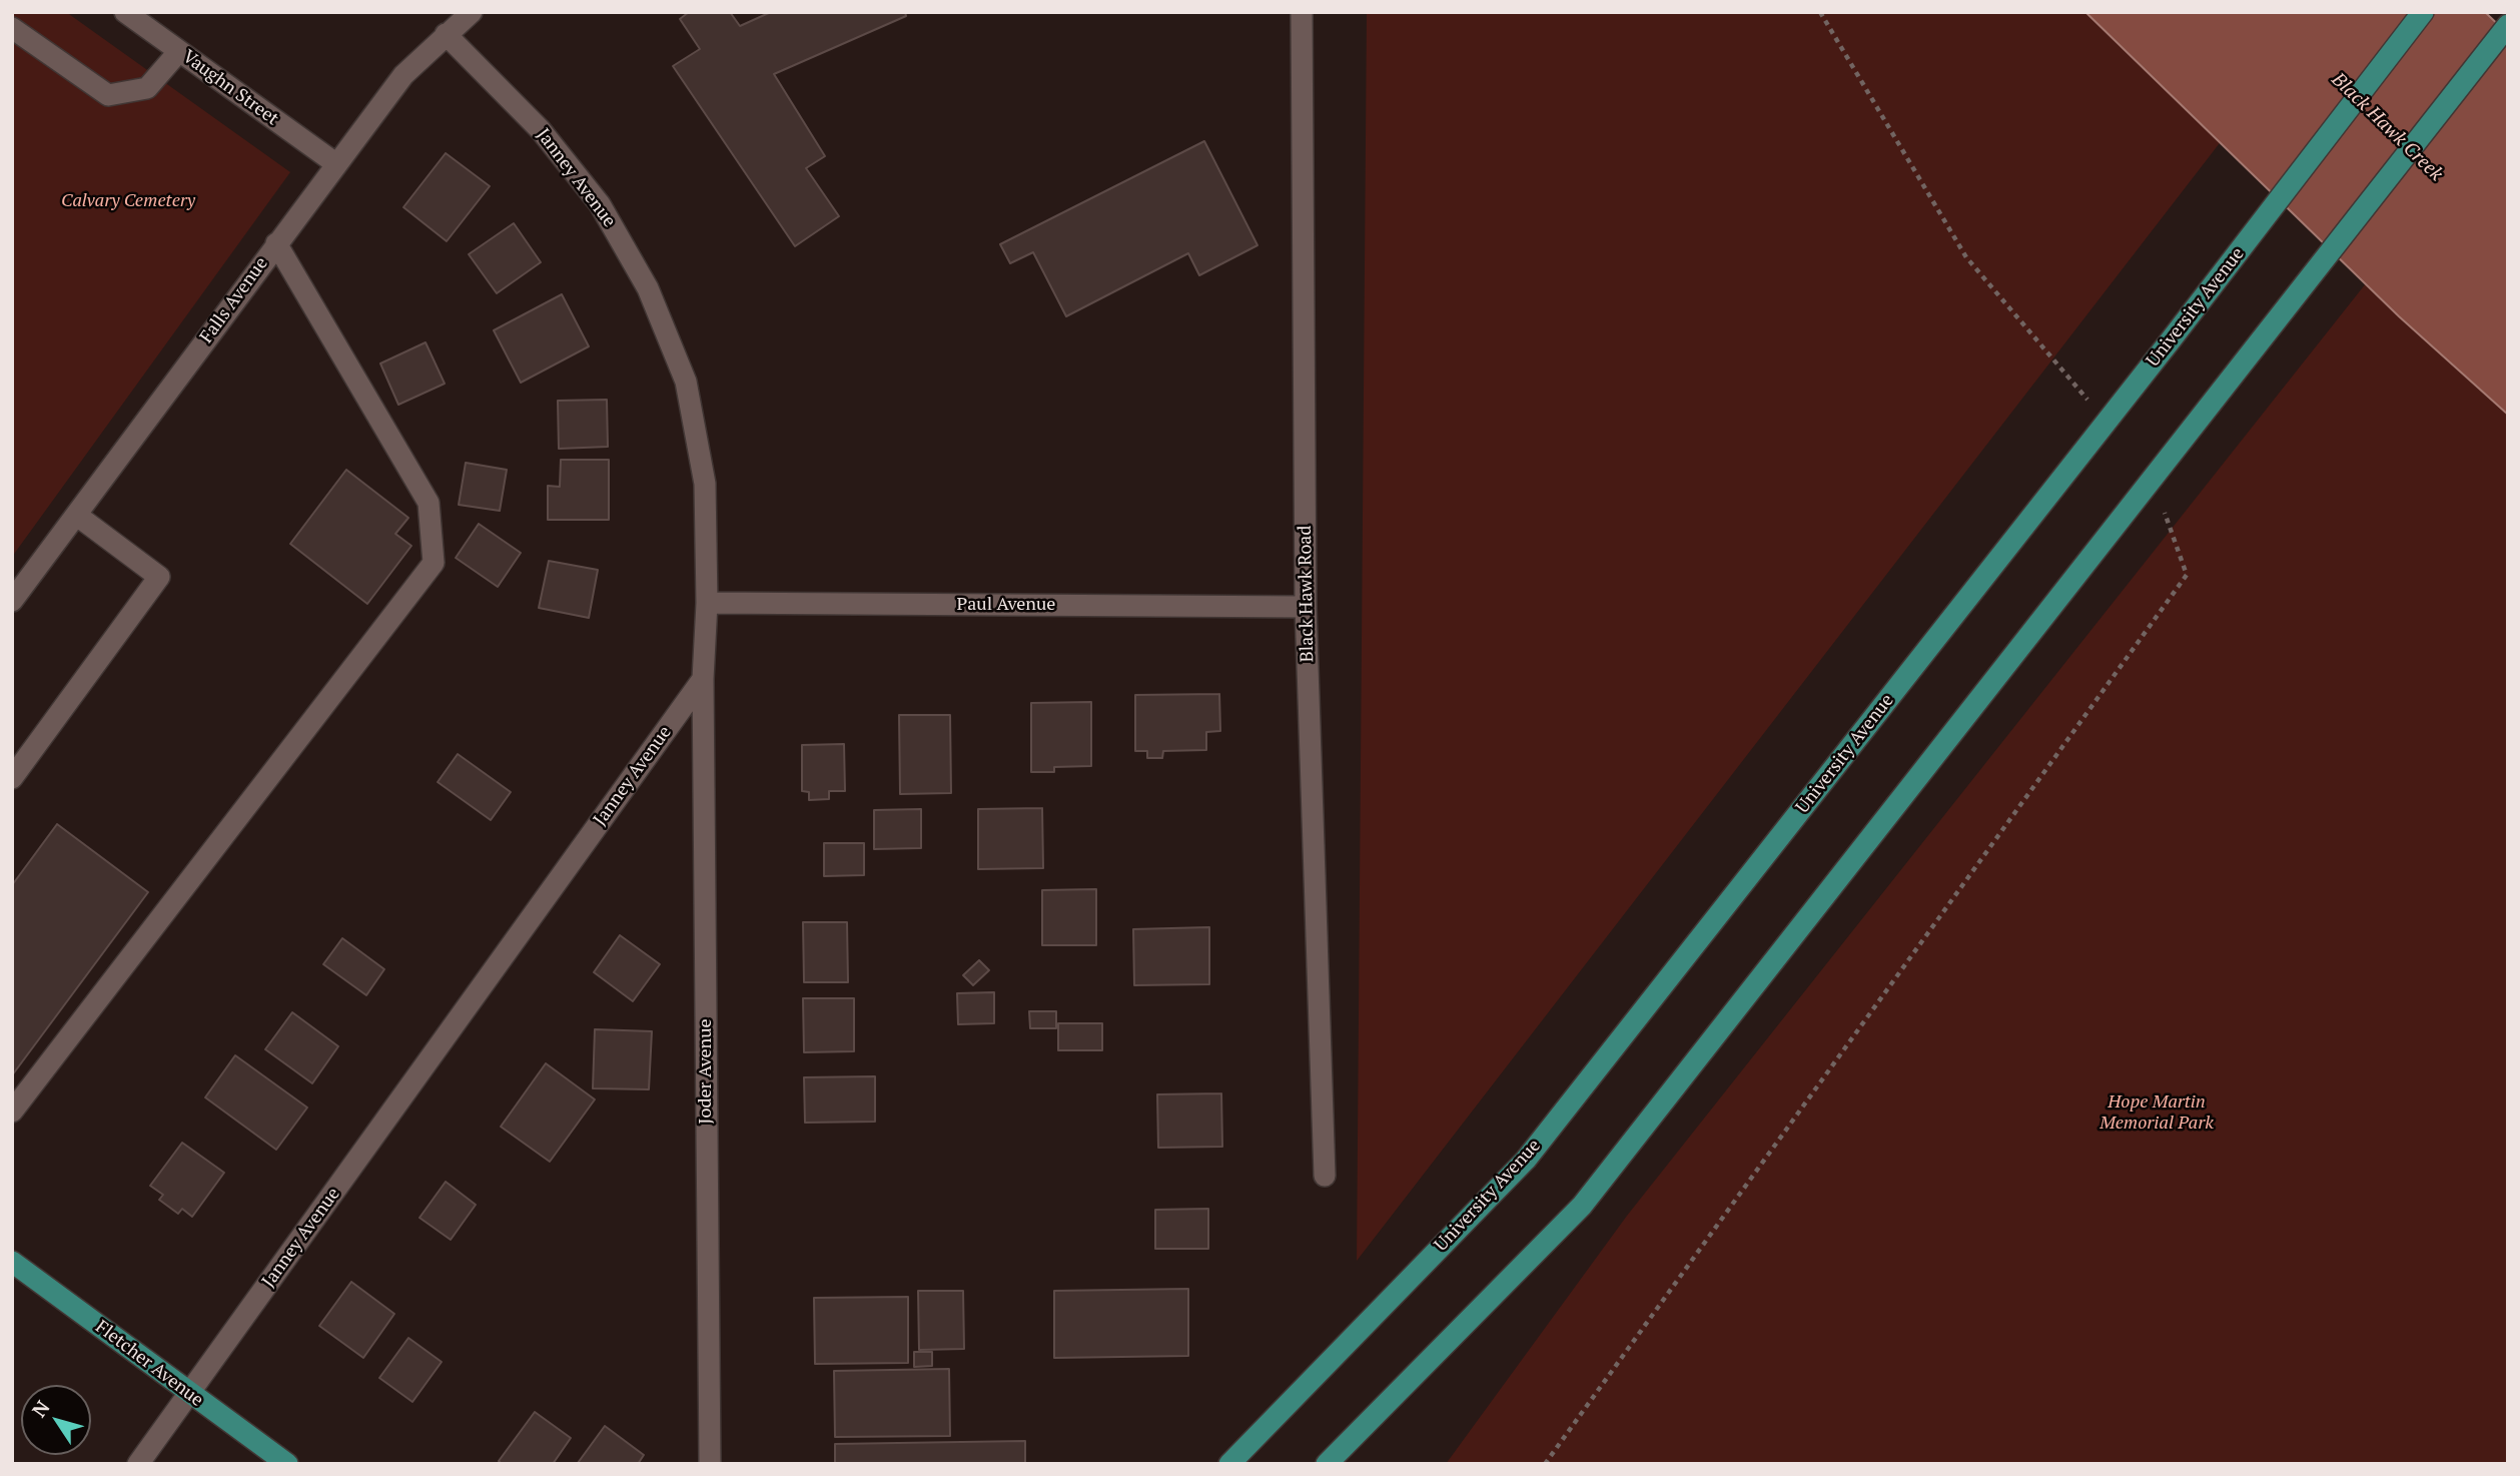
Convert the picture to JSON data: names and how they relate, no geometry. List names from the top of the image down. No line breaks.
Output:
{"streets":{"main road":["University Avenue","Fletcher Avenue"],"street":["Vaughn Street","Janney Avenue","Falls Avenue","Black Hawk Road","Paul Avenue","Joder Avenue"]},"crossings":[["Vaughn Street","Falls Avenue"],["Janney Avenue","Falls Avenue"],["Janney Avenue","Paul Avenue"],["Janney Avenue","Joder Avenue"],["Janney Avenue","Fletcher Avenue"],["Black Hawk Road","Paul Avenue"]],"water":["Black Hawk Creek"],"parks":["Calvary Cemetery","Hope Martin Memorial Park"],"north":"top left"}
